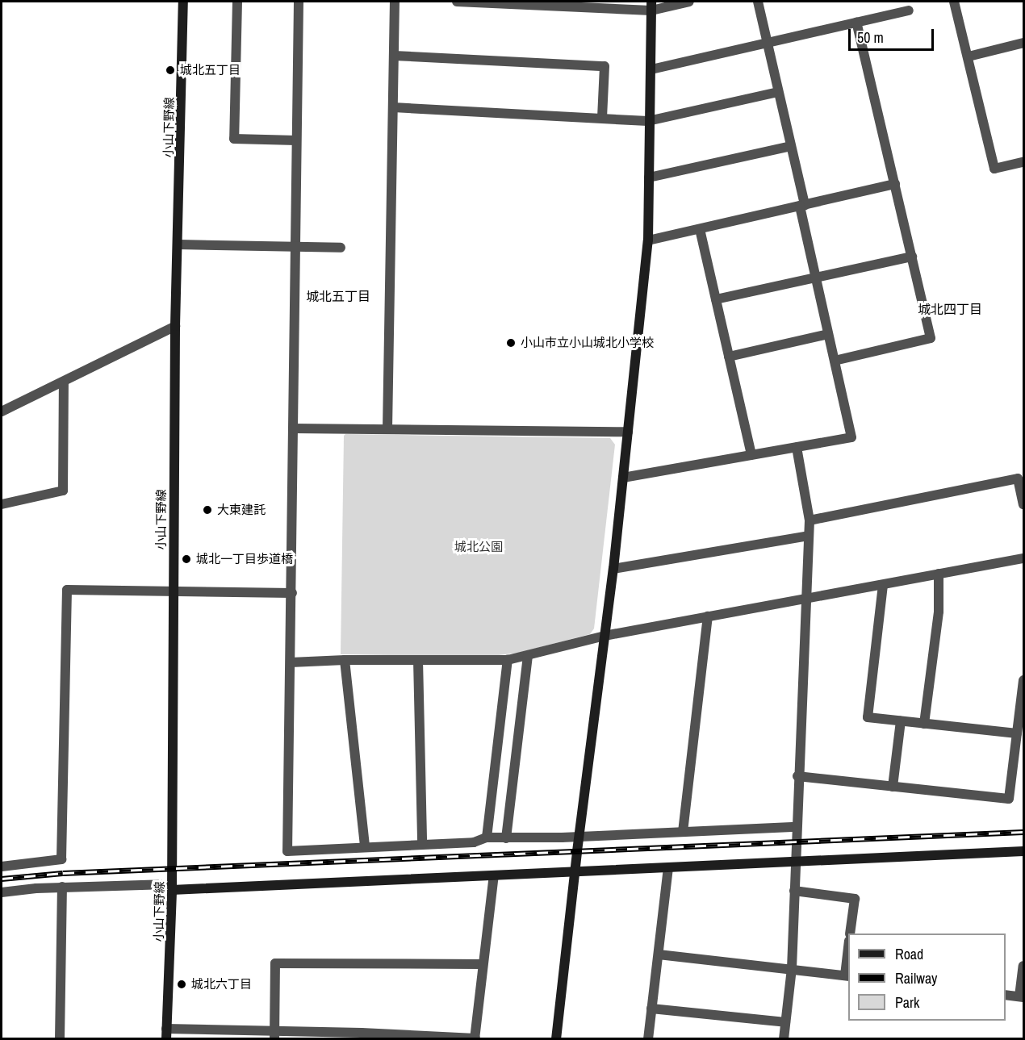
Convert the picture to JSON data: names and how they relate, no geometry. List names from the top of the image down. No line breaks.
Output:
{"streets":{"street":["小山下野線"]},"districts":["城北五丁目","城北四丁目"],"parks":["城北公園"],"places":["城北五丁目","小山市立小山城北小学校","大東建託","城北一丁目歩道橋","城北六丁目"],"legend":["Road","Railway","Park"],"scale_bar":"50 m"}
